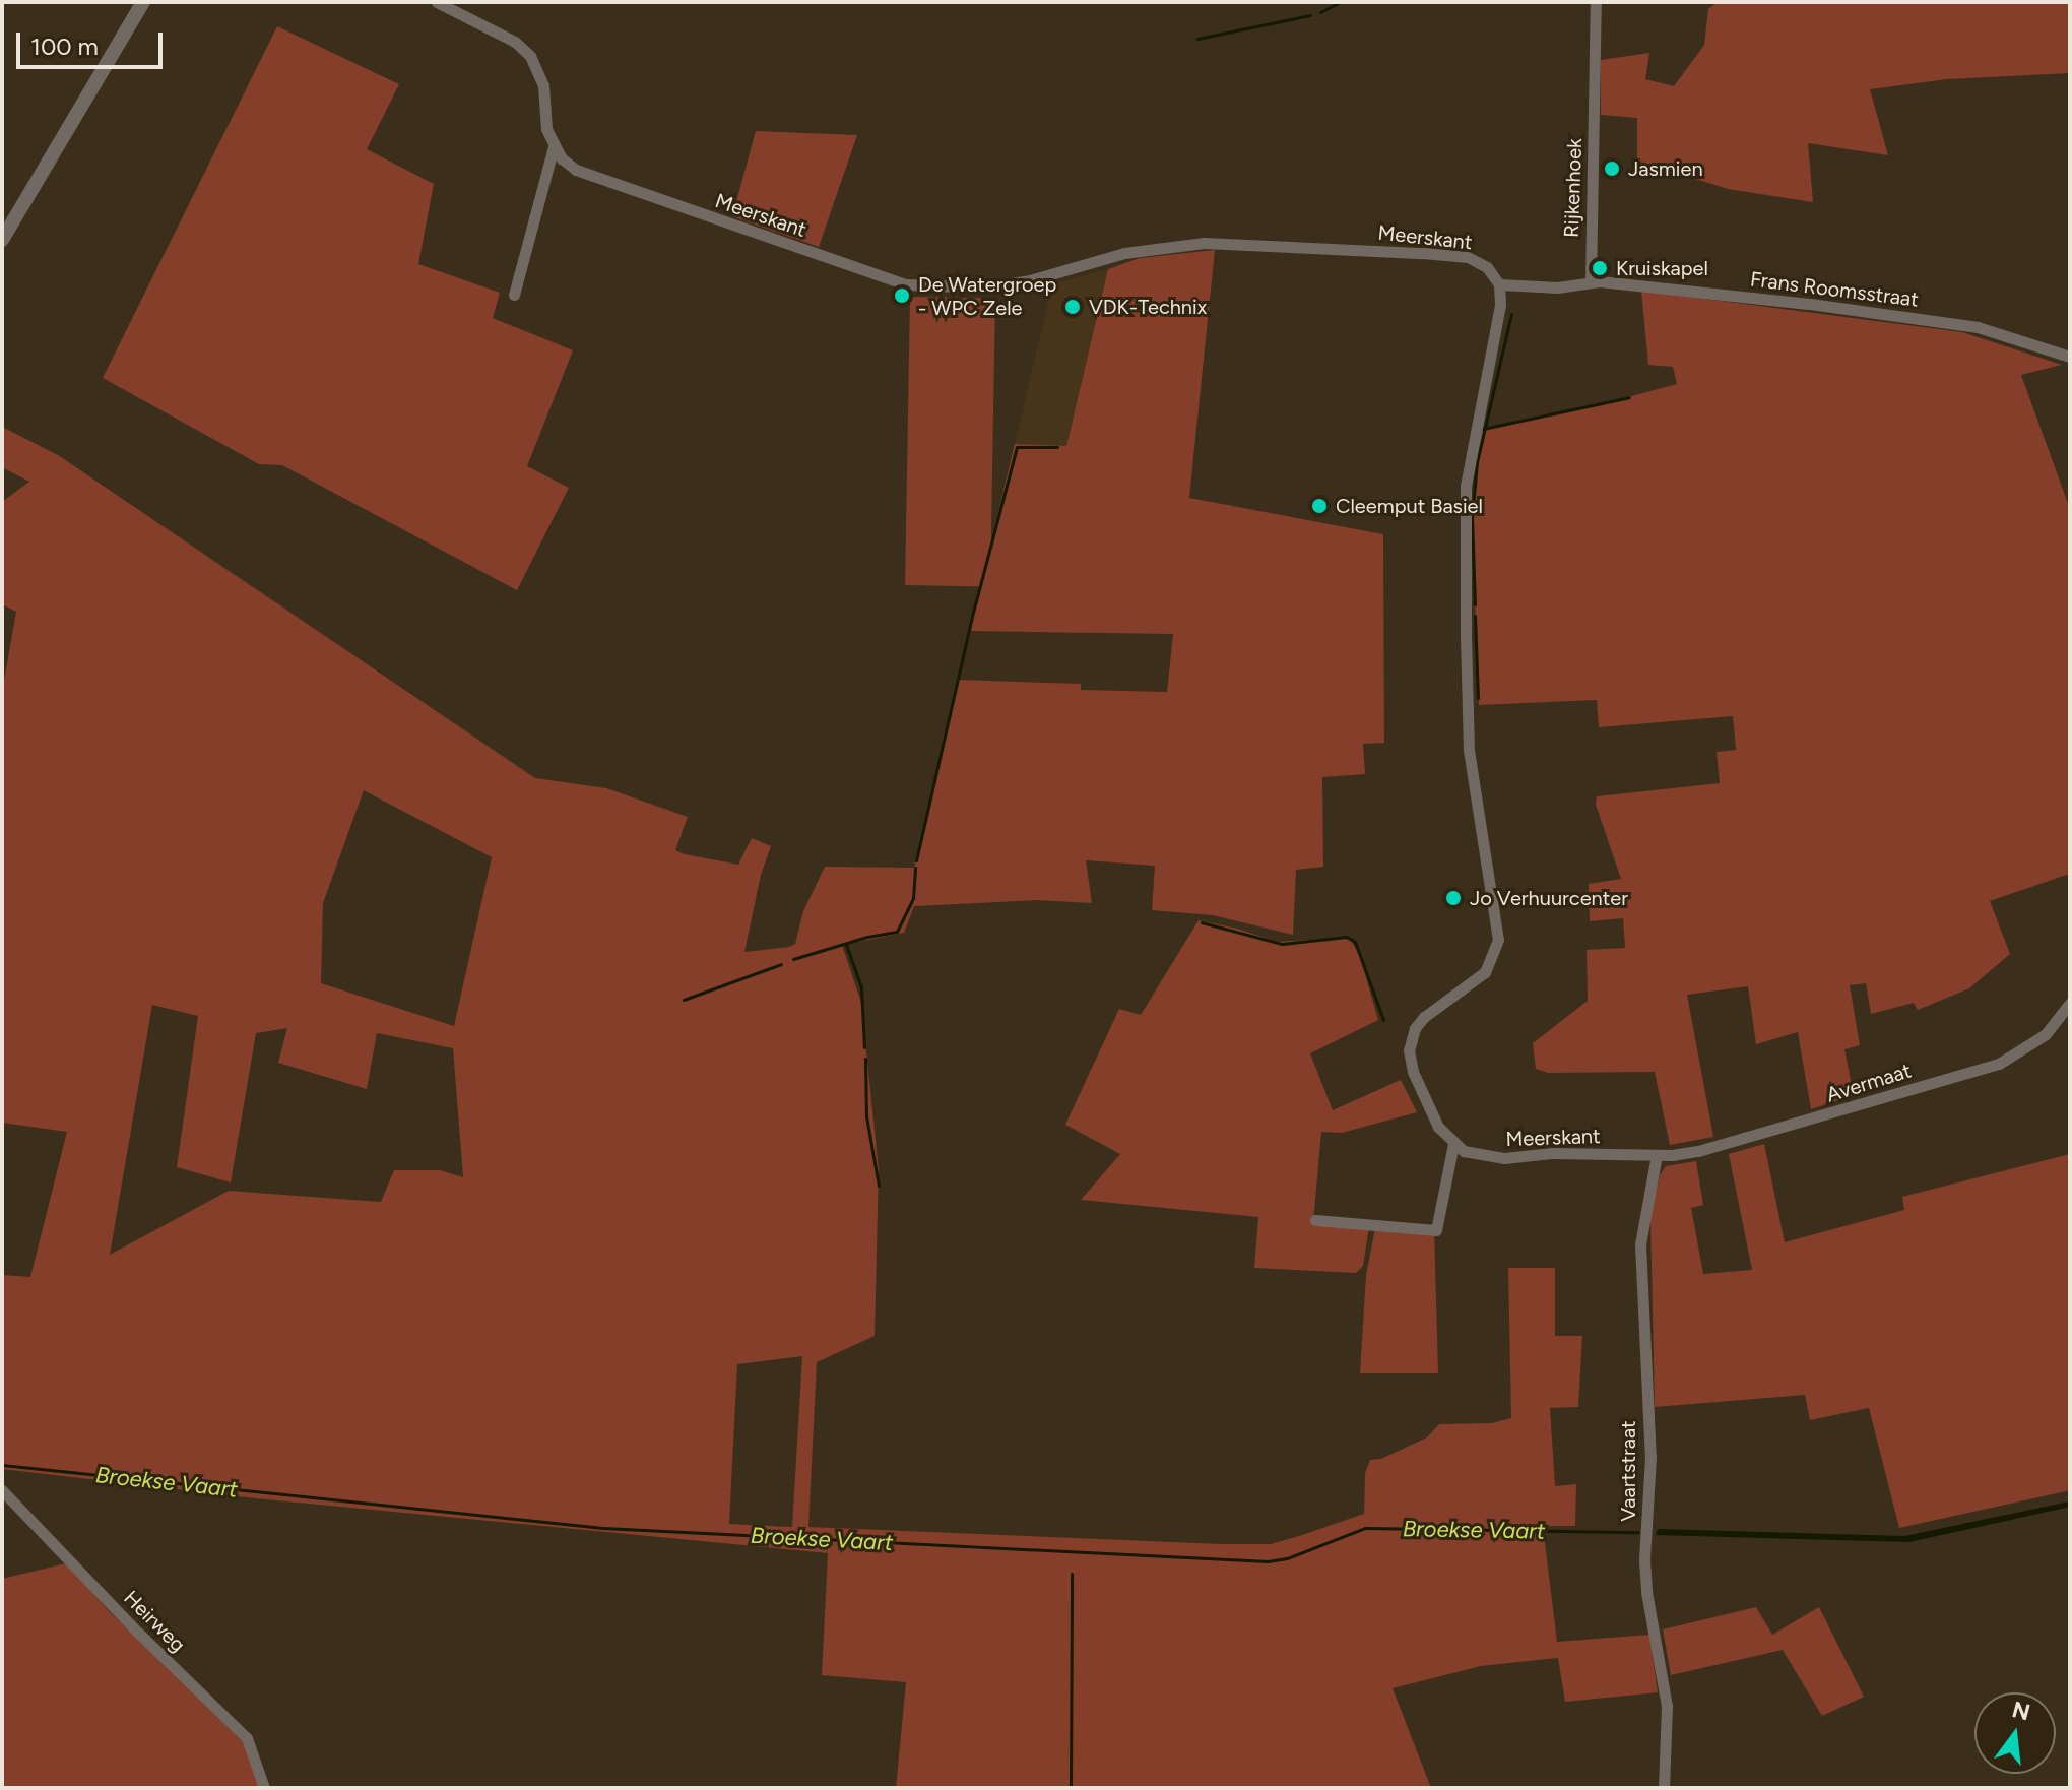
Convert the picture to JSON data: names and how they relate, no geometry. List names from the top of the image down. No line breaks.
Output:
{"streets":{"street":["Rijkenhoek","Meerskant","Frans Roomsstraat","Avermaat","Vaartstraat","Heirweg"]},"crossings":[["Rijkenhoek","Frans Roomsstraat"],["Meerskant","Avermaat"],["Meerskant","Vaartstraat"],["Avermaat","Vaartstraat"]],"water":["Broekse Vaart"],"places":["Jasmien","Kruiskapel","De Watergroep - WPC Zele","VDK-Technix","Cleemput Basiel","Jo Verhuurcenter"],"scale_bar":"100 m","north":"top"}
